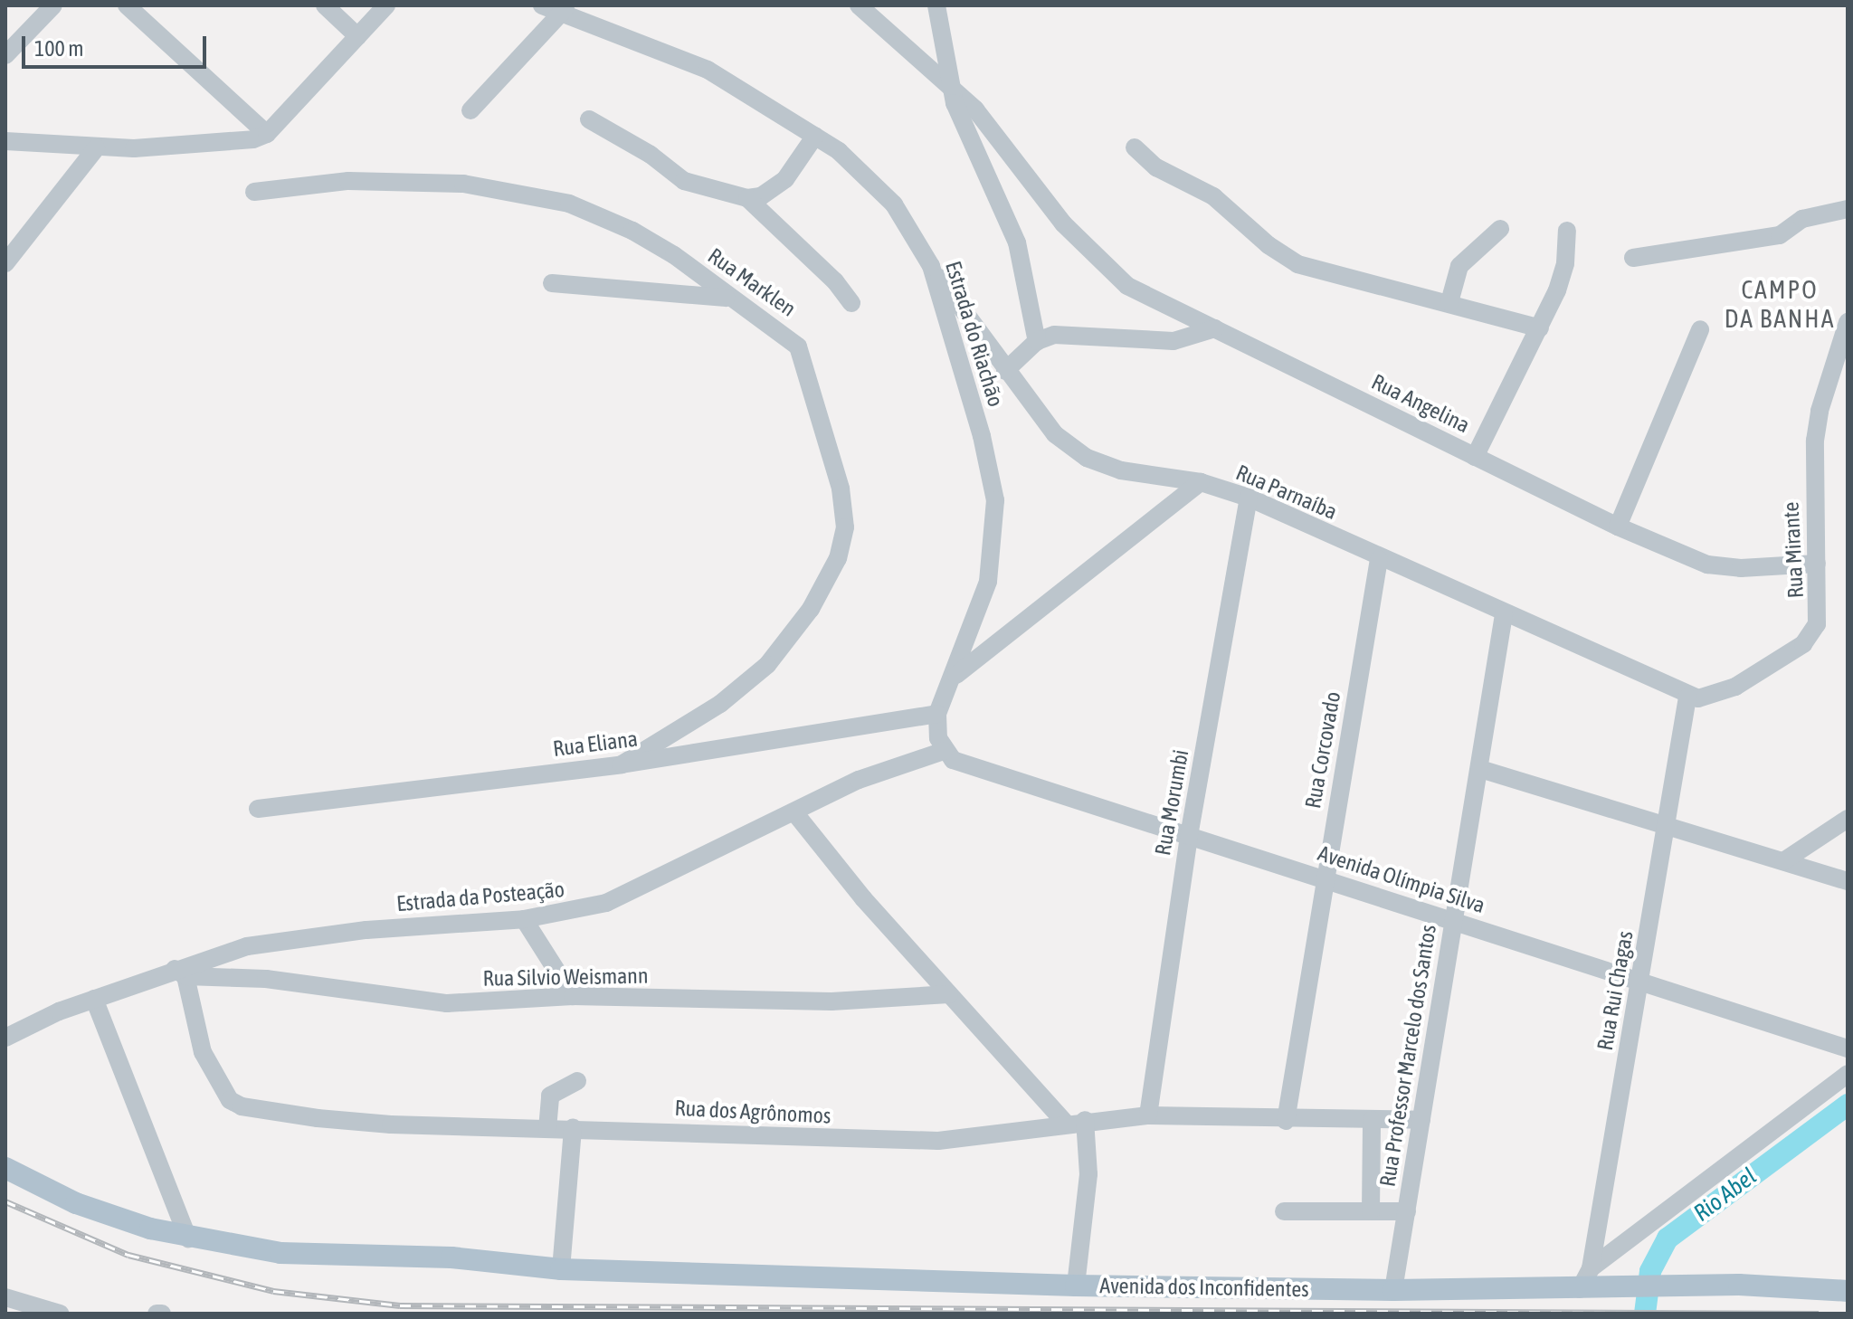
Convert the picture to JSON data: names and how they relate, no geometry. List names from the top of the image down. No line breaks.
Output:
{"streets":{"main road":["Avenida dos Inconfidentes"],"street":["Rua Marklen","Estrada do Riachão","Rua Angelina","Rua Parnaíba","Rua Mirante","Rua Eliana","Rua Corcovado","Rua Morumbi","Avenida Olímpia Silva","Estrada da Posteação","Rua Silvio Weismann","Rua Rui Chagas","Rua Professor Marcelo dos Santos","Rua dos Agrônomos"]},"crossings":[["Rua Marklen","Rua Eliana"],["Estrada do Riachão","Rua Parnaíba"],["Estrada do Riachão","Rua Eliana"],["Rua Angelina","Rua Mirante"],["Rua Parnaíba","Rua Mirante"],["Rua Parnaíba","Rua Corcovado"],["Rua Parnaíba","Rua Morumbi"],["Rua Parnaíba","Rua Rui Chagas"],["Rua Parnaíba","Rua Professor Marcelo dos Santos"],["Rua Mirante","Rua Rui Chagas"],["Rua Corcovado","Avenida Olímpia Silva"],["Rua Corcovado","Rua dos Agrônomos"],["Rua Morumbi","Avenida Olímpia Silva"],["Rua Morumbi","Rua dos Agrônomos"],["Avenida Olímpia Silva","Estrada da Posteação"],["Avenida Olímpia Silva","Rua Rui Chagas"],["Avenida Olímpia Silva","Rua Professor Marcelo dos Santos"],["Estrada da Posteação","Rua Silvio Weismann"],["Estrada da Posteação","Rua dos Agrônomos"],["Rua Silvio Weismann","Rua dos Agrônomos"],["Rua Rui Chagas","Avenida dos Inconfidentes"],["Rua Professor Marcelo dos Santos","Rua dos Agrônomos"],["Rua Professor Marcelo dos Santos","Avenida dos Inconfidentes"]],"districts":["CAMPO DA BANHA"],"water":["Rio Abel"],"scale_bar":"100 m"}
